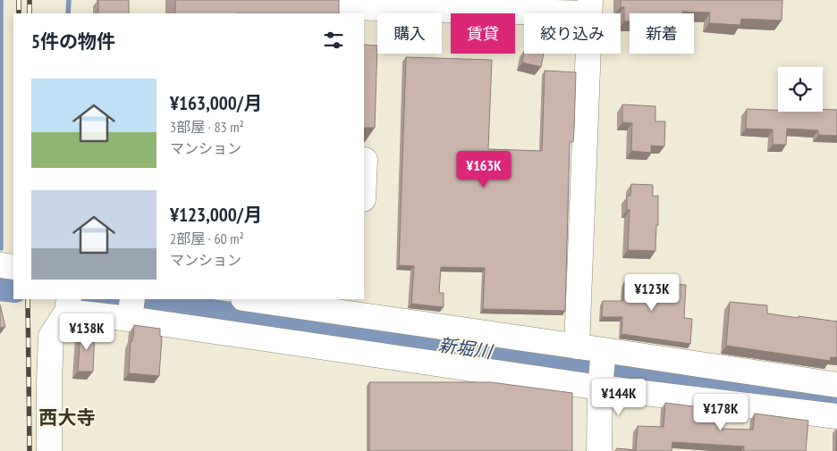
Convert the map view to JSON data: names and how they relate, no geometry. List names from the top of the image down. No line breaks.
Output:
{"districts":["西大寺"],"water":["新堀川"],"page":{"chip":["購入","賃貸","絞り込み","新着"],"heading":"5件の物件","list":[{"name":"¥163,000/月","note":"3部屋 · 83 m² · マンション"},{"name":"¥123,000/月","note":"2部屋 · 60 m² · マンション"}],"price":["¥163K","¥123K","¥138K","¥144K","¥178K"]}}
